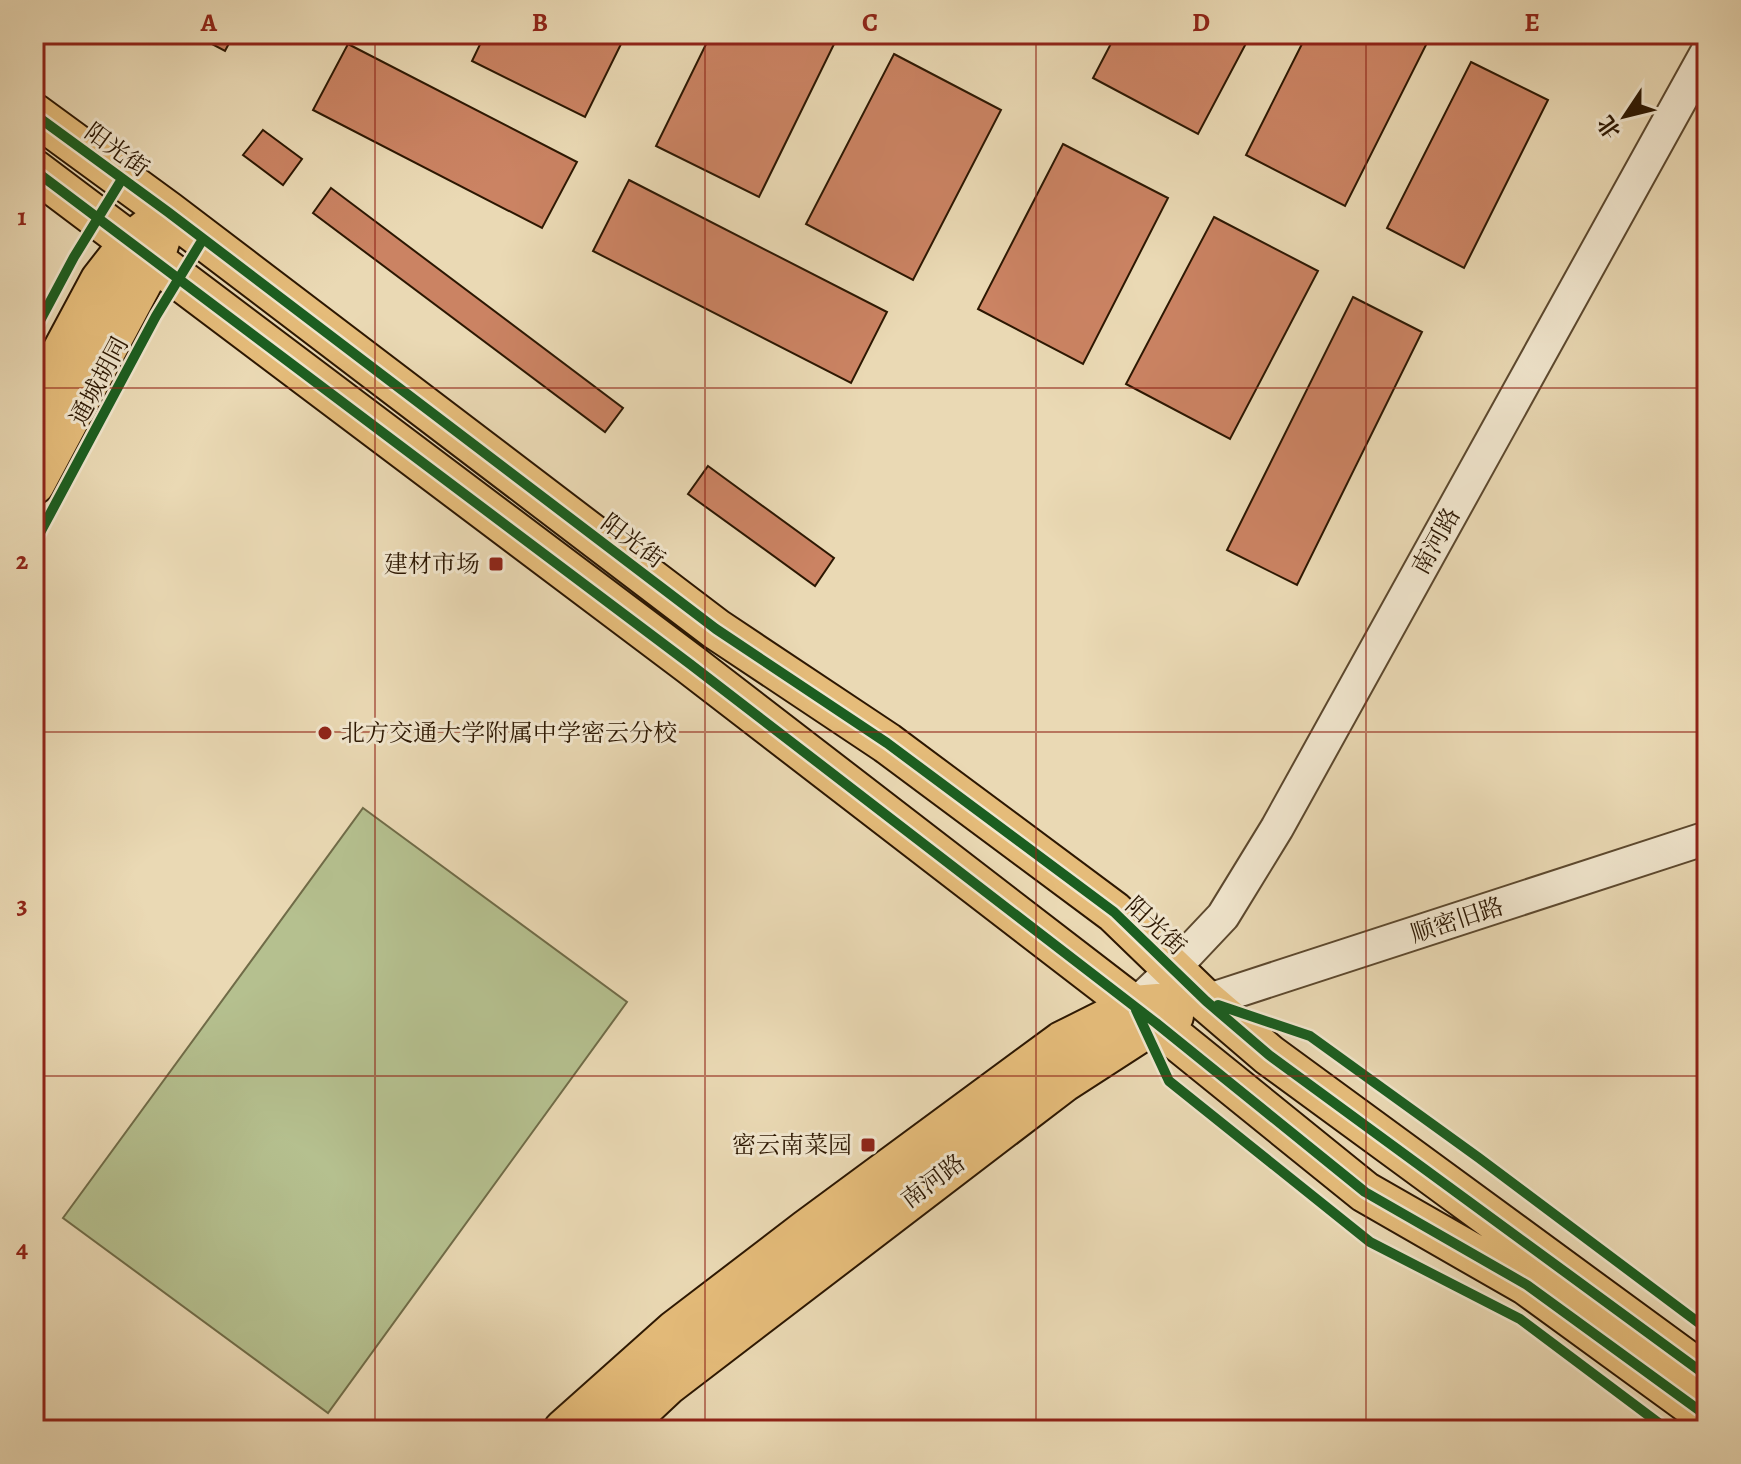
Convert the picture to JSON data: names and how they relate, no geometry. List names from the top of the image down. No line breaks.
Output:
{"streets":{"main road":["阳光街","通城胡同","南河路"],"street":["顺密旧路"]},"crossings":[["阳光街","通城胡同"],["阳光街","南河路"],["阳光街","顺密旧路"],["南河路","顺密旧路"]],"places":{"transit":["建材市场","密云南菜园"],"other":["北方交通大学附属中学密云分校"]},"north":"bottom left","grid":{"columns":["A","B","C","D","E"],"rows":["1","2","3","4"]}}
